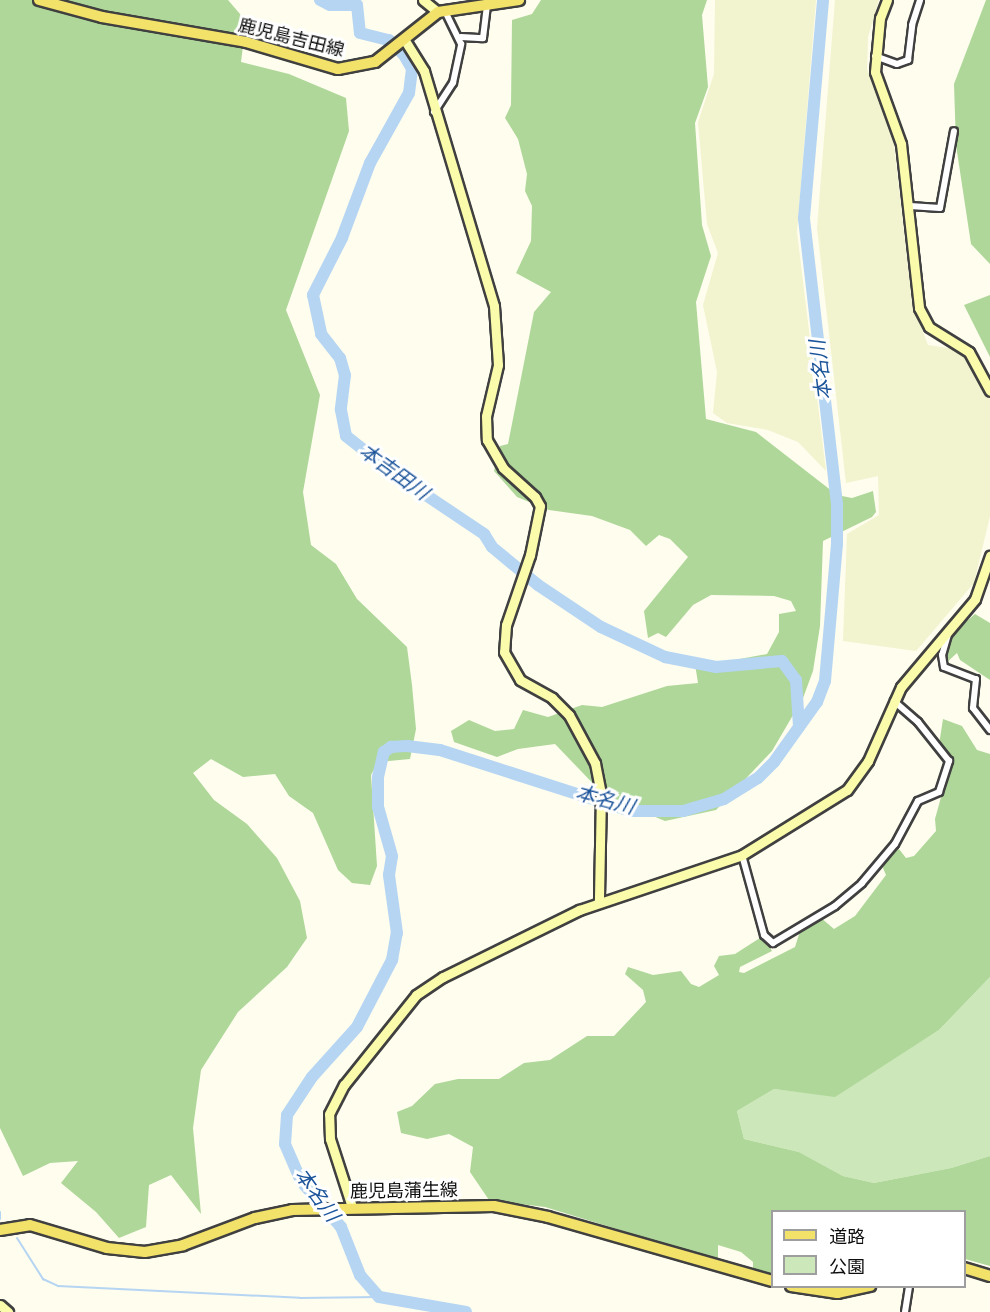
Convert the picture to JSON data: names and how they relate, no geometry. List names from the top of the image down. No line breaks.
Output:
{"streets":{"main road":["鹿児島吉田線","鹿児島蒲生線"]},"water":["本名川","本吉田川"],"legend":["道路","公園"]}
